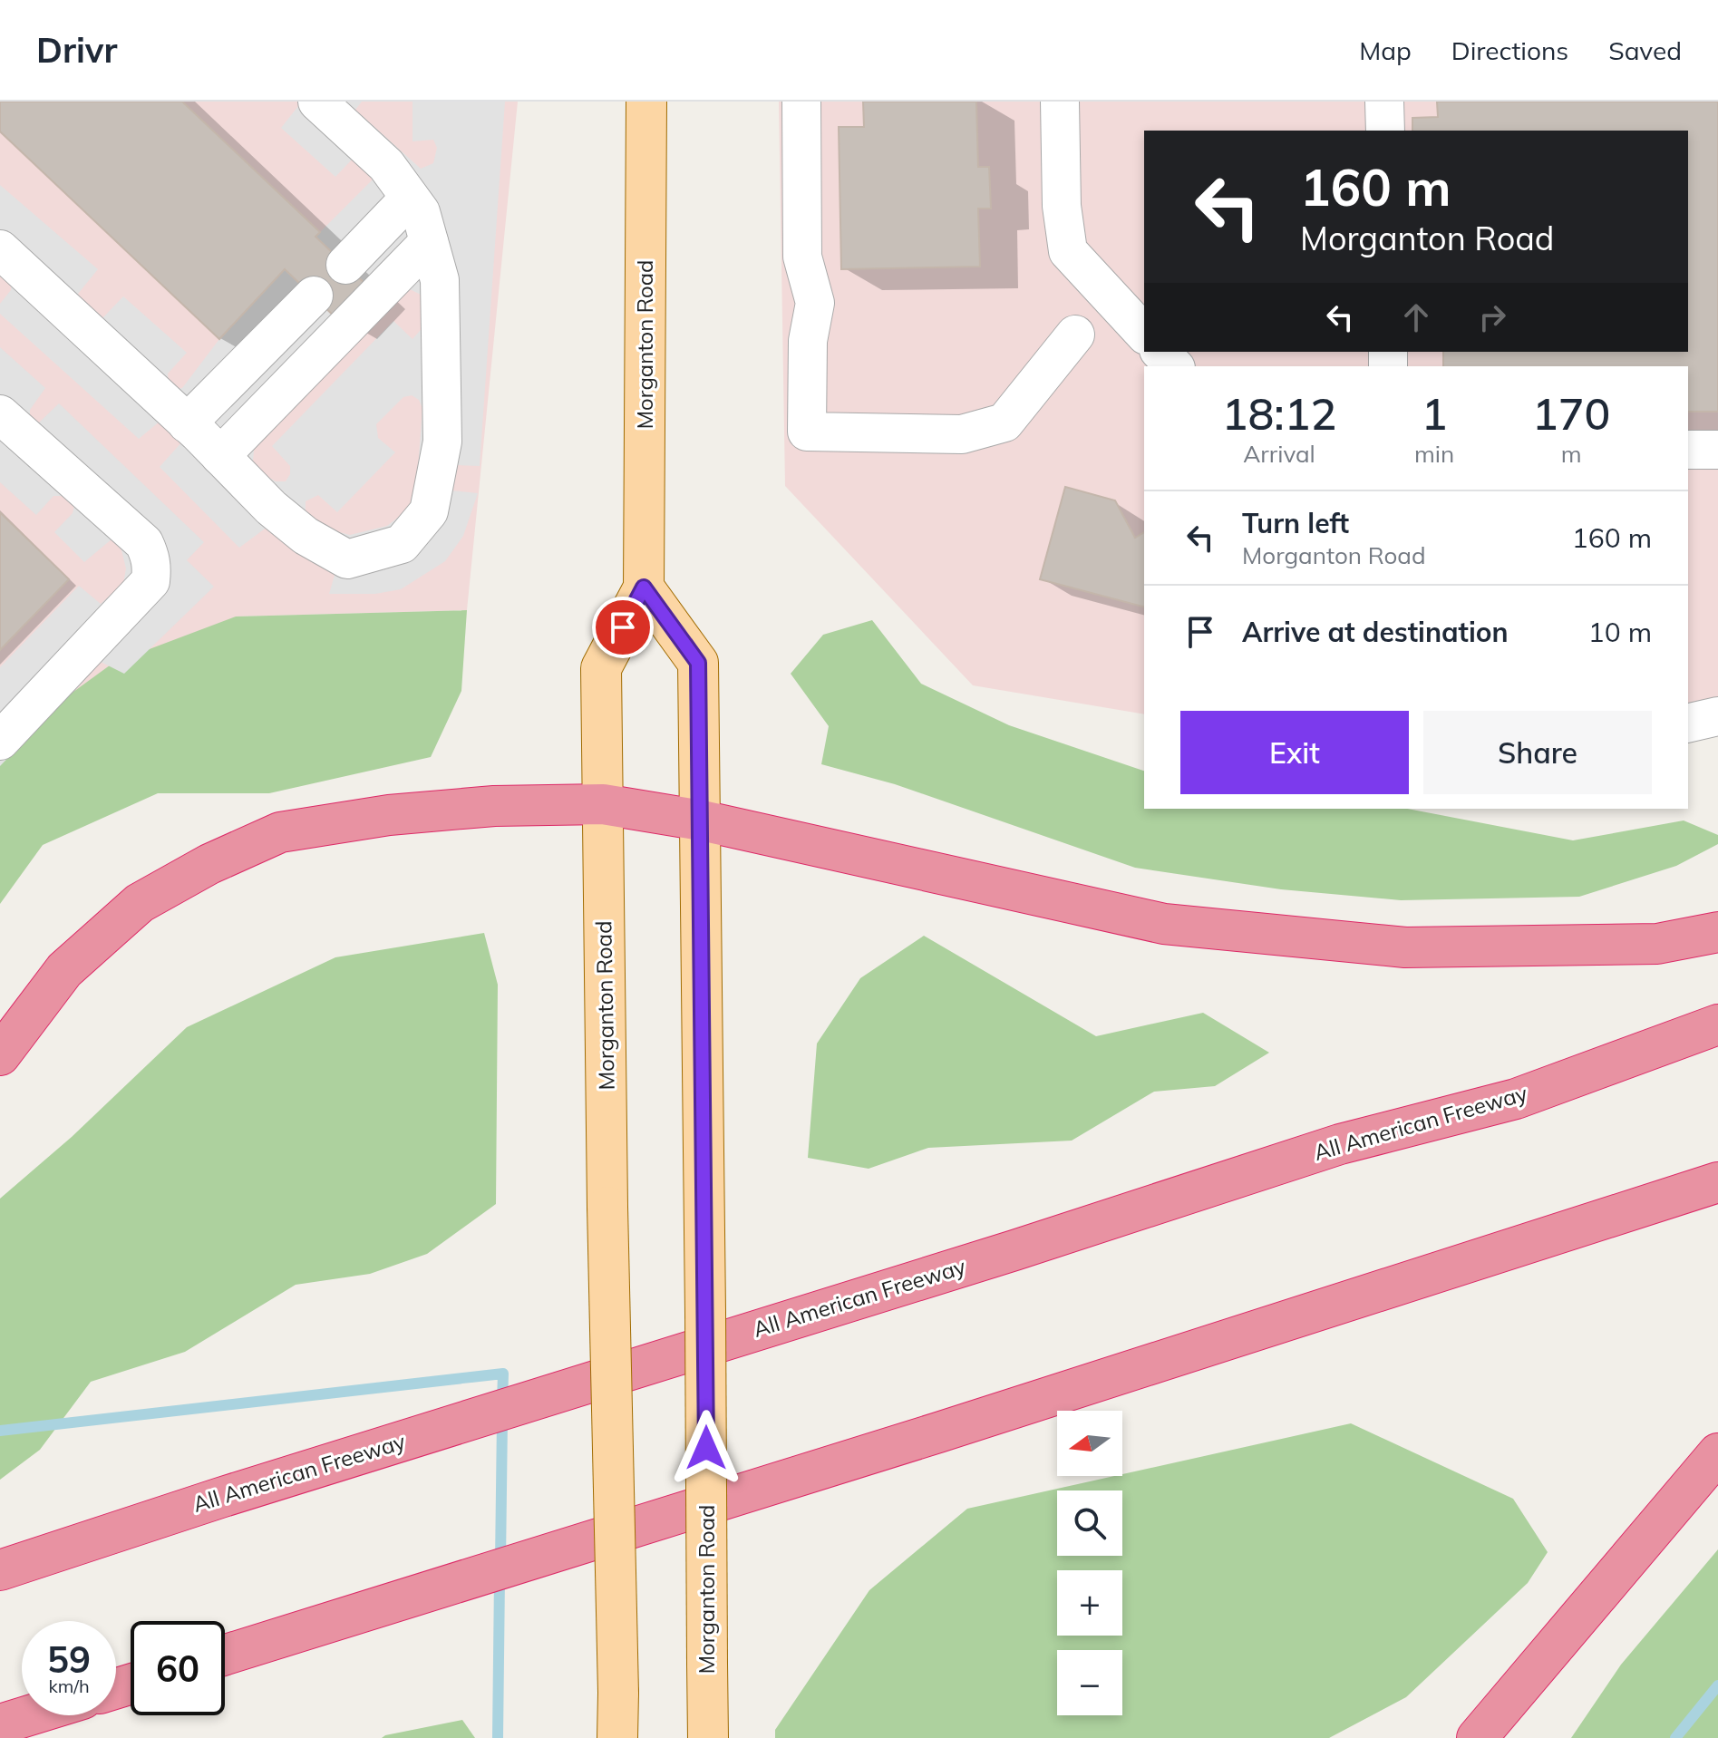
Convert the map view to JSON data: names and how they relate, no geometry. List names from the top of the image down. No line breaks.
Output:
{"streets":{"highway":["All American Freeway"],"main road":["Morganton Road"]},"north":"left","page":{"header":"Drivr","nav":["Map","Directions","Saved"],"turn":["160 m","Morganton Road"],"eta":["18:12","Arrival","1","min","170","m"],"list":[{"name":"Turn left","note":"Morganton Road","value":"160 m"},{"name":"Arrive at destination","value":"10 m"}],"buttons":["Exit","Share"],"map_buttons":["+","−"],"speed":"59 km/h","limit":"60"}}
